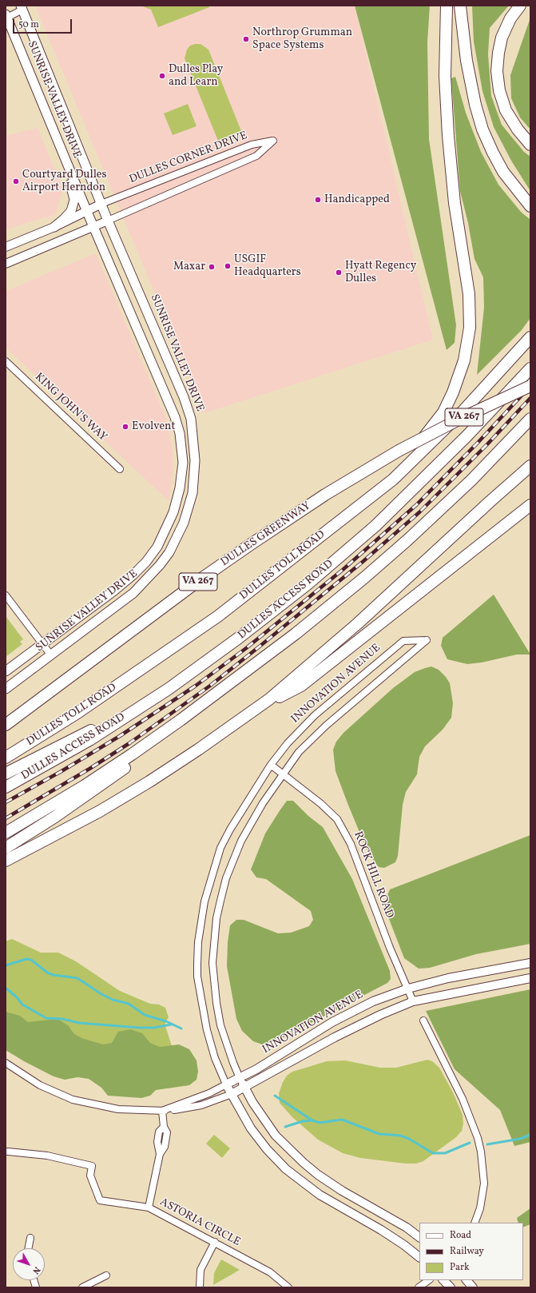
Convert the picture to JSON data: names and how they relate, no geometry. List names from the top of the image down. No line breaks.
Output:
{"streets":{"highway":["VA 267","DULLES GREENWAY","DULLES TOLL ROAD","DULLES ACCESS ROAD"],"main road":["SUNRISE VALLEY DRIVE"],"street":["DULLES CORNER DRIVE","KING JOHN'S WAY","INNOVATION AVENUE","ROCK HILL ROAD","ASTORIA CIRCLE"]},"crossings":[["SUNRISE VALLEY DRIVE","DULLES CORNER DRIVE"],["INNOVATION AVENUE","ROCK HILL ROAD"]],"places":["Northrop Grumman Space Systems","Dulles Play and Learn","Courtyard Dulles Airport Herndon","Handicapped","USGIF Headquarters","Maxar","Hyatt Regency Dulles","Evolvent"],"legend":["Road","Railway","Park"],"scale_bar":"50 m","north":"bottom right"}
